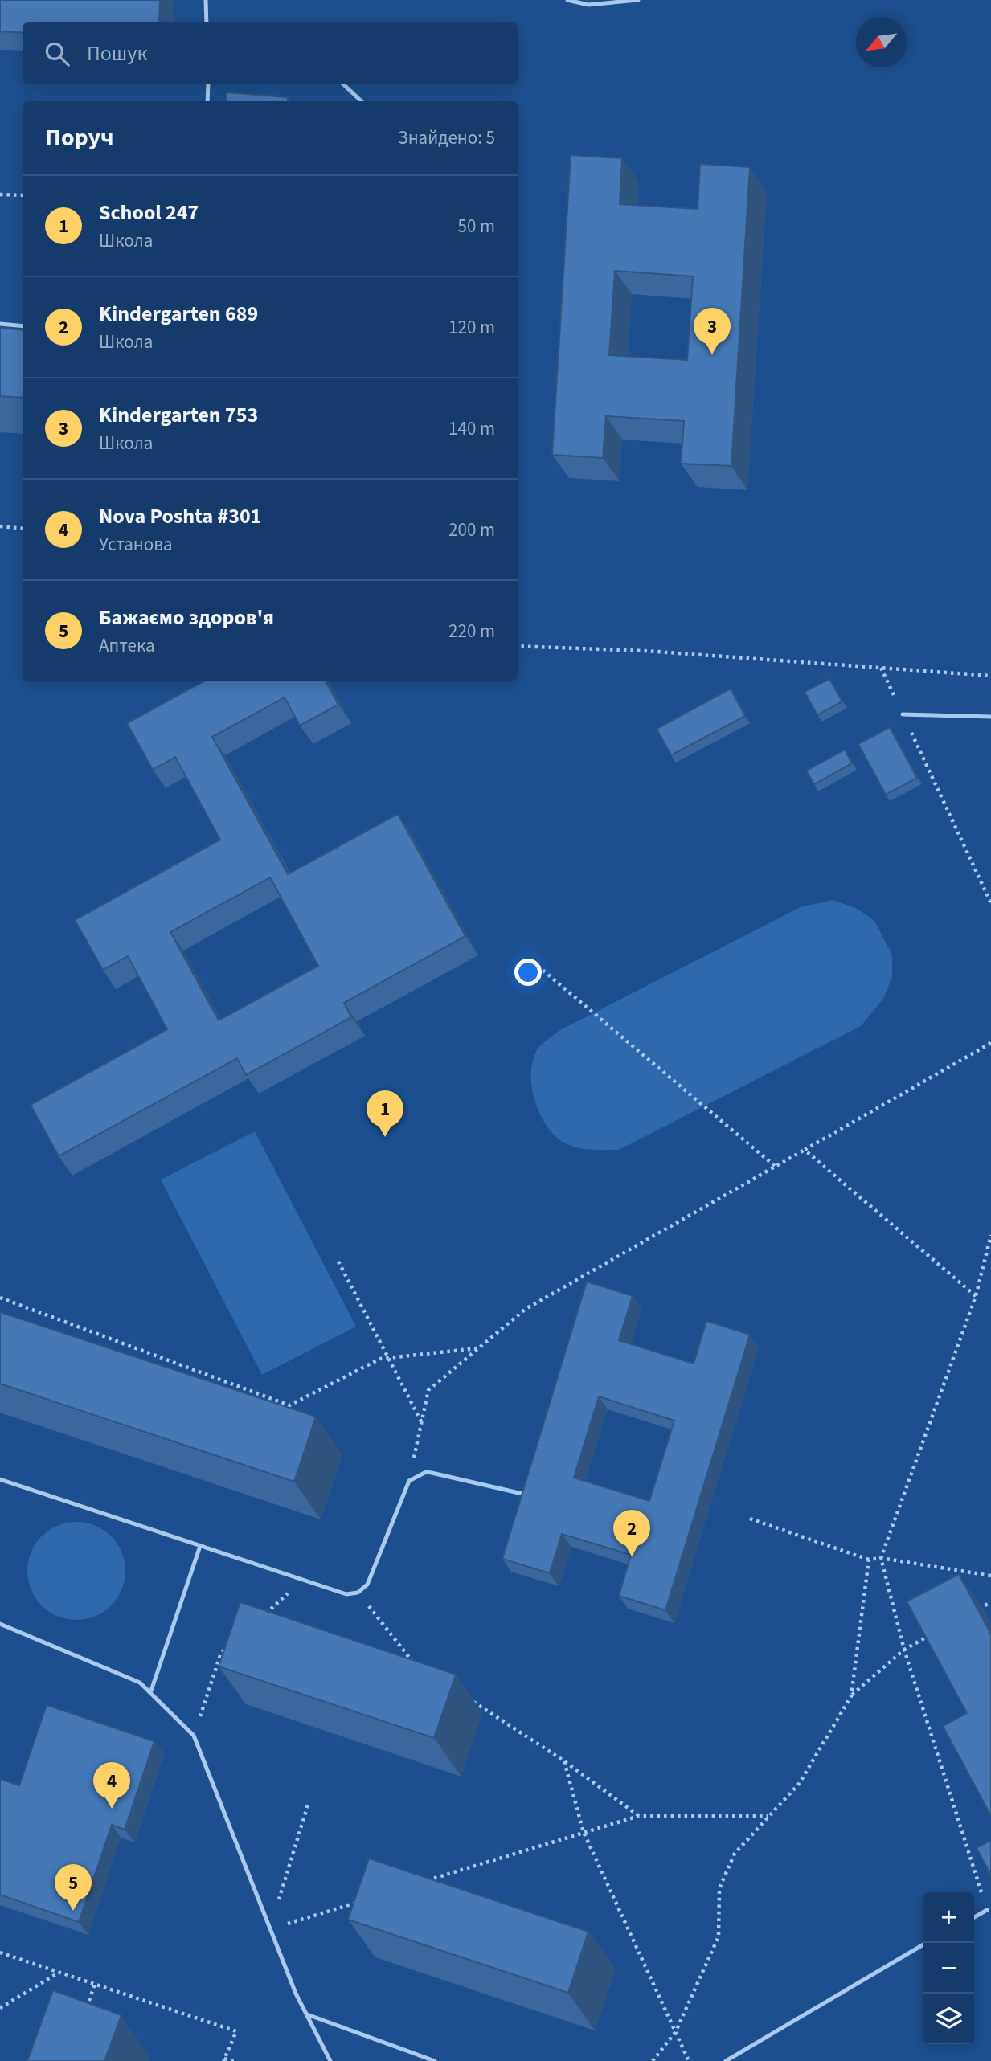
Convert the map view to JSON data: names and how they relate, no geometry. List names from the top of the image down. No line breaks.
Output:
{"north":"bottom left","page":{"search":"Пошук","heading":["Поруч","Знайдено: 5"],"list":[{"mark":"1","name":"School 247","note":"Школа","value":"50 m"},{"mark":"2","name":"Kindergarten 689","note":"Школа","value":"120 m"},{"mark":"3","name":"Kindergarten 753","note":"Школа","value":"140 m"},{"mark":"4","name":"Nova Poshta #301","note":"Установа","value":"200 m"},{"mark":"5","name":"Бажаємо здоров'я","note":"Аптека","value":"220 m"}],"pins":["3","1","2","4","5"],"map_buttons":["+","−"]}}
